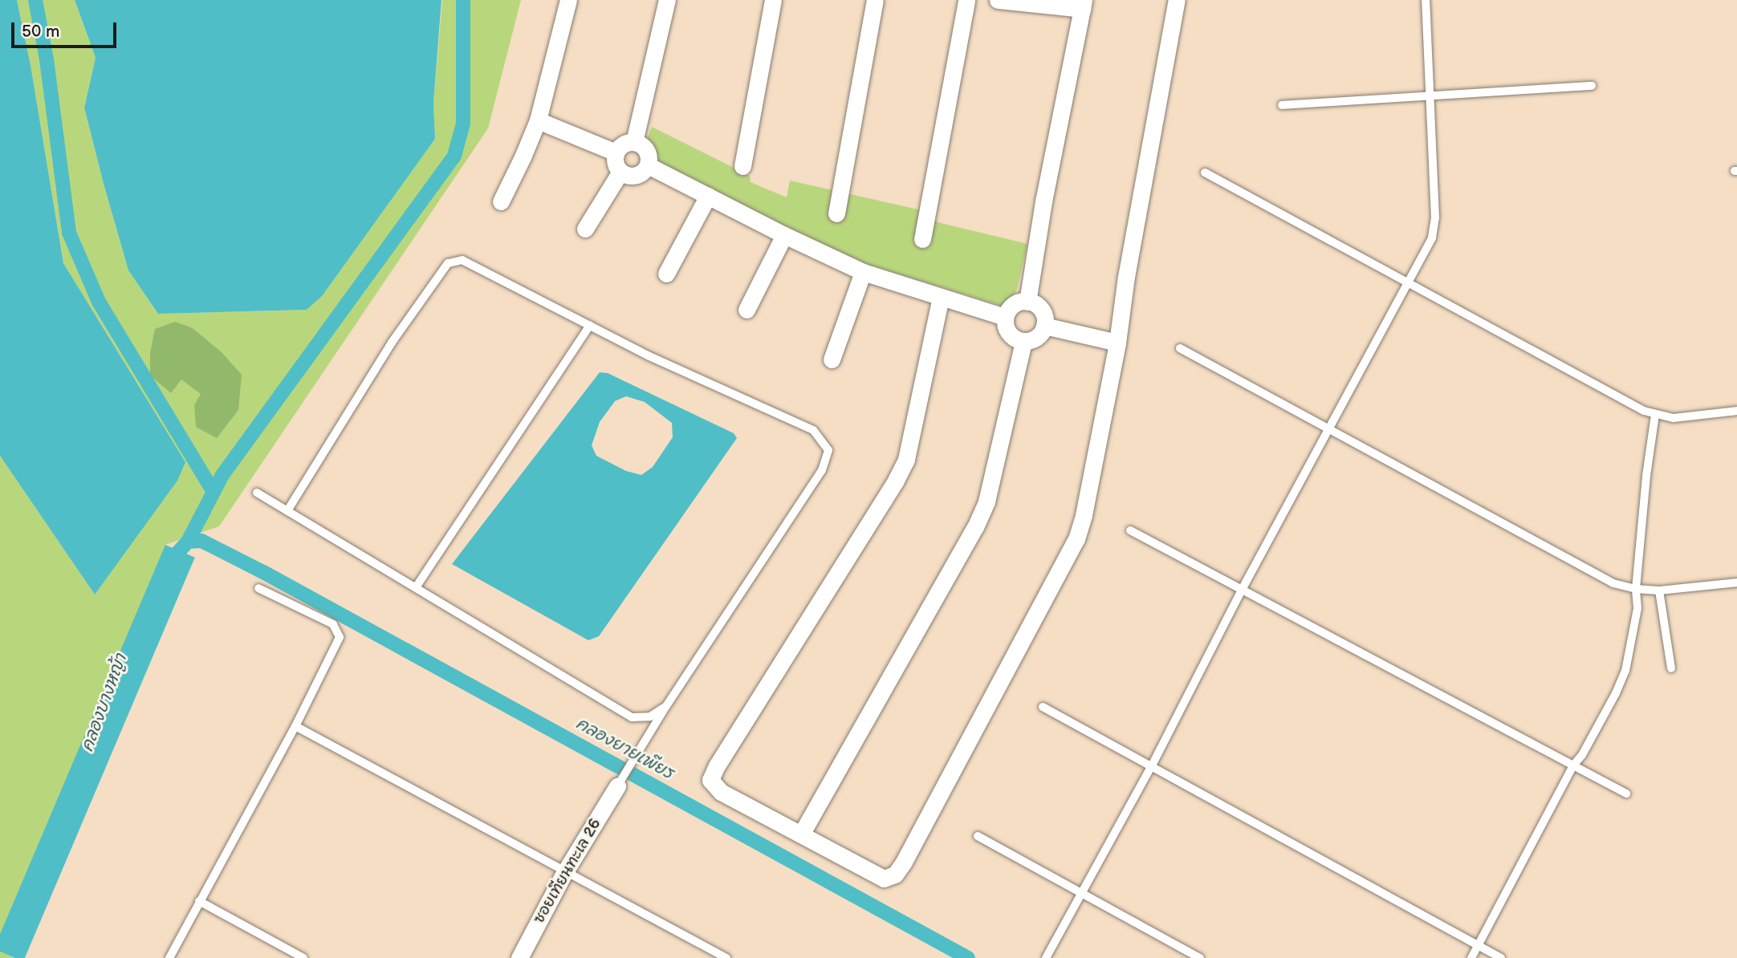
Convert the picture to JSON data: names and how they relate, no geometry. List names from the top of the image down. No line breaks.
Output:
{"streets":{"street":["ซอยเทียนทะเล 26"]},"water":["คลองบางหญ้า","คลองยายเพียร"],"scale_bar":"50 m"}
